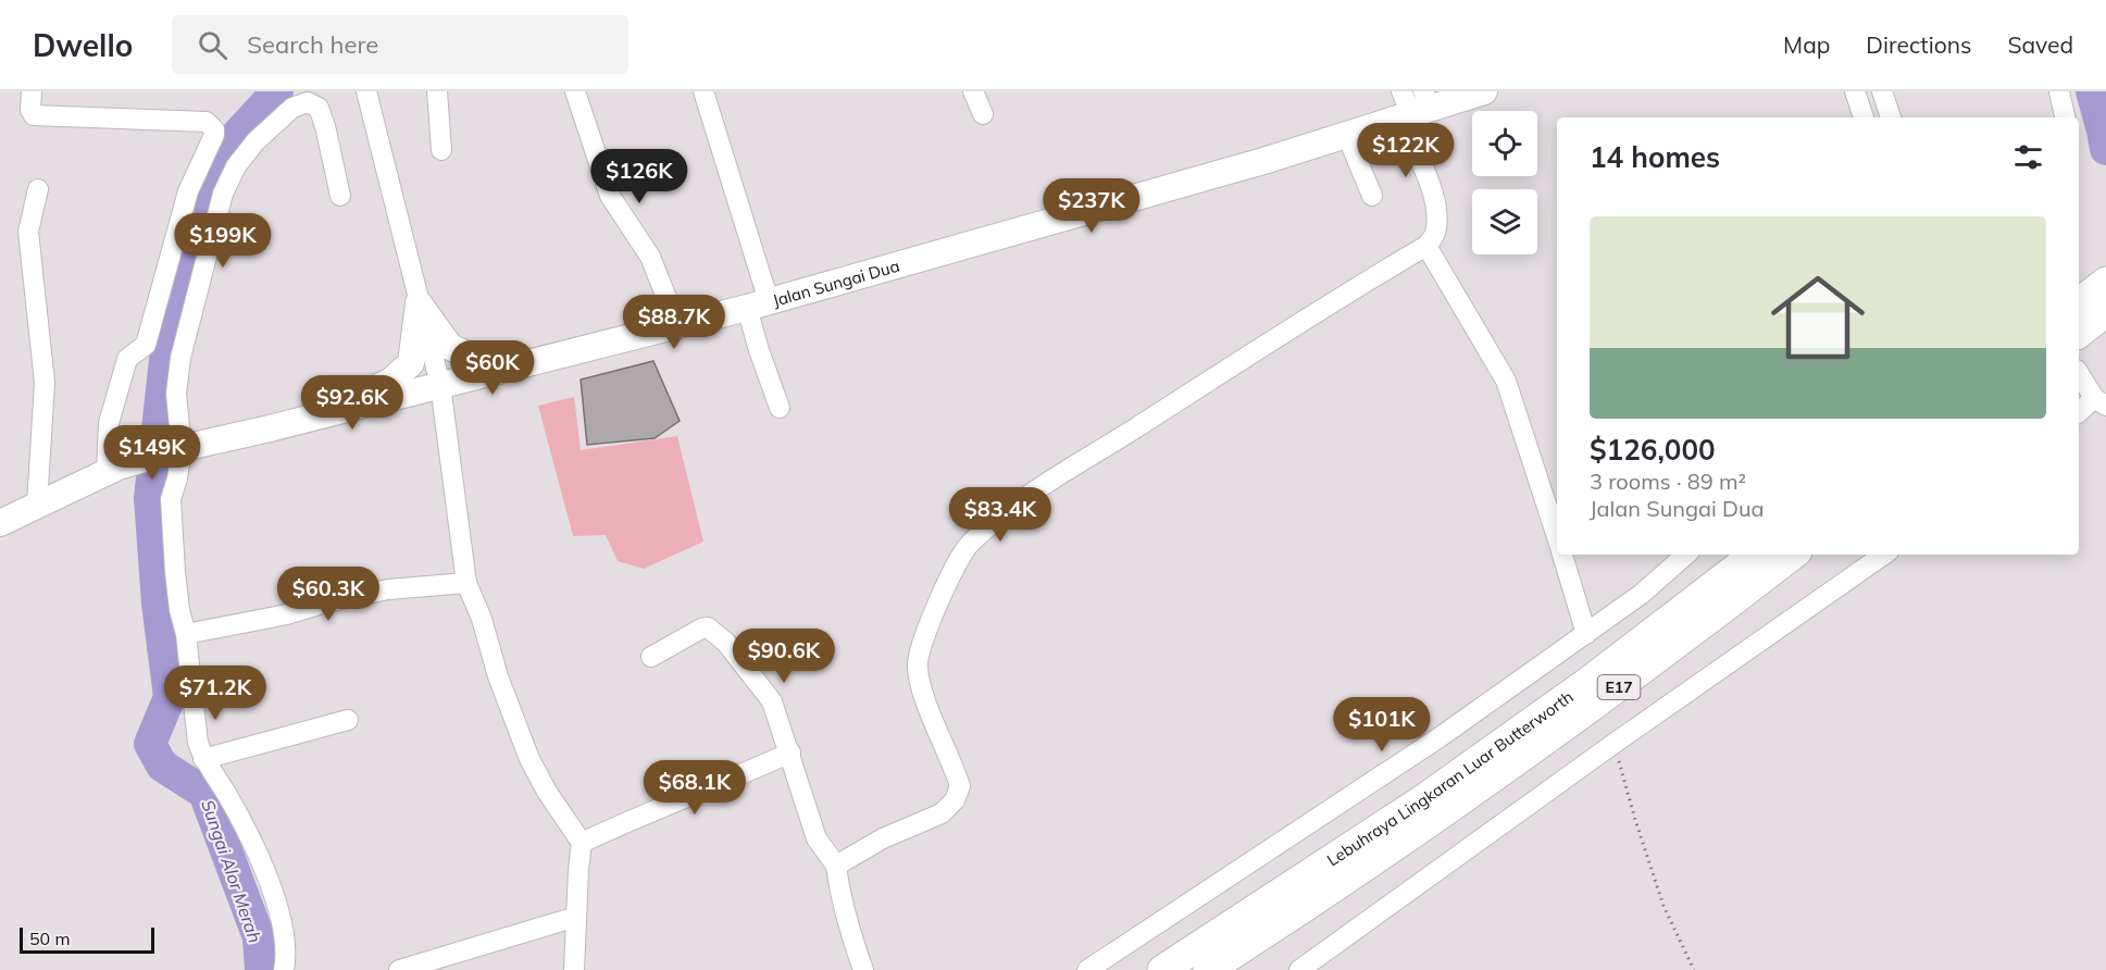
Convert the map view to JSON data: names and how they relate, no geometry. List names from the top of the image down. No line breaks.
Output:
{"streets":{"highway":["E17","Lebuhraya Lingkaran Luar Butterworth"],"main road":["Jalan Sungai Dua"]},"water":["Sungai Alor Merah"],"scale_bar":"50 m","page":{"header":"Dwello","search":"Search here","nav":["Map","Directions","Saved"],"heading":"14 homes","price":["$122K","$126K","$237K","$199K","$88.7K","$60K","$92.6K","$149K","$83.4K","$60.3K","$90.6K","$71.2K","$101K","$68.1K"],"list":[{"name":"$126,000","note":"3 rooms · 89 m² · Jalan Sungai Dua"}],"scale":"50 m"}}
